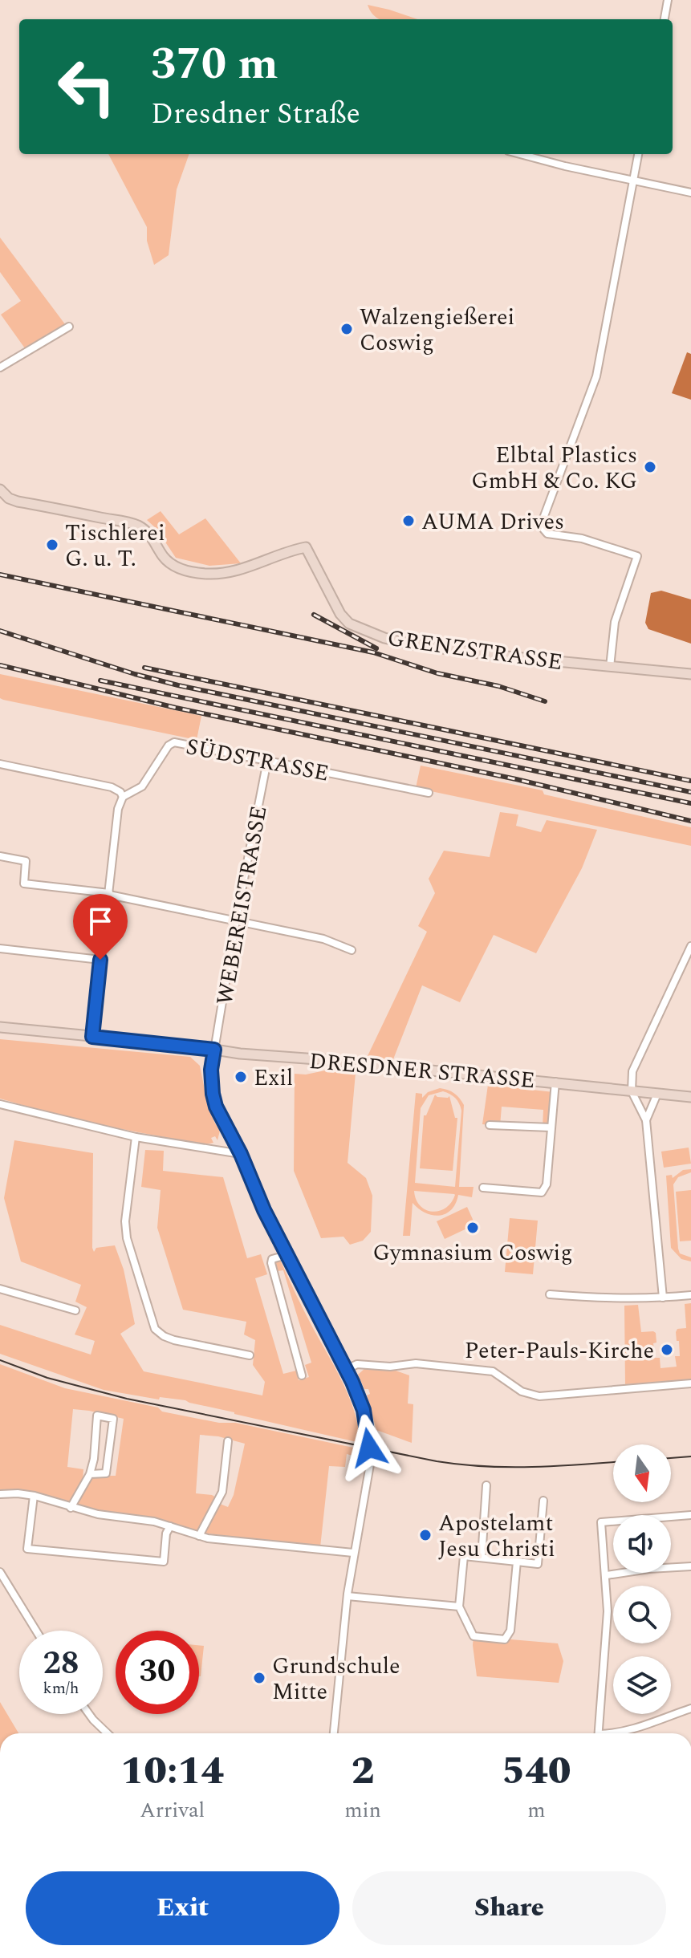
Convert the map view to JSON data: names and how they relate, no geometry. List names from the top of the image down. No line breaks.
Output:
{"streets":{"street":["GRENZSTRASSE","SÜDSTRASSE","WEBEREISTRASSE","DRESDNER STRASSE"]},"crossings":[["SÜDSTRASSE","WEBEREISTRASSE"],["WEBEREISTRASSE","DRESDNER STRASSE"]],"places":["Walzengießerei Coswig","Elbtal Plastics GmbH & Co. KG","AUMA Drives","Tischlerei G. u. T.","Exil","Gymnasium Coswig","Peter-Pauls-Kirche","Apostelamt Jesu Christi","Grundschule Mitte"],"north":"bottom","page":{"turn":["370 m","Dresdner Straße"],"speed":"28 km/h","limit":"30","eta":["10:14","Arrival","2","min","540","m"],"buttons":["Exit","Share"]}}
